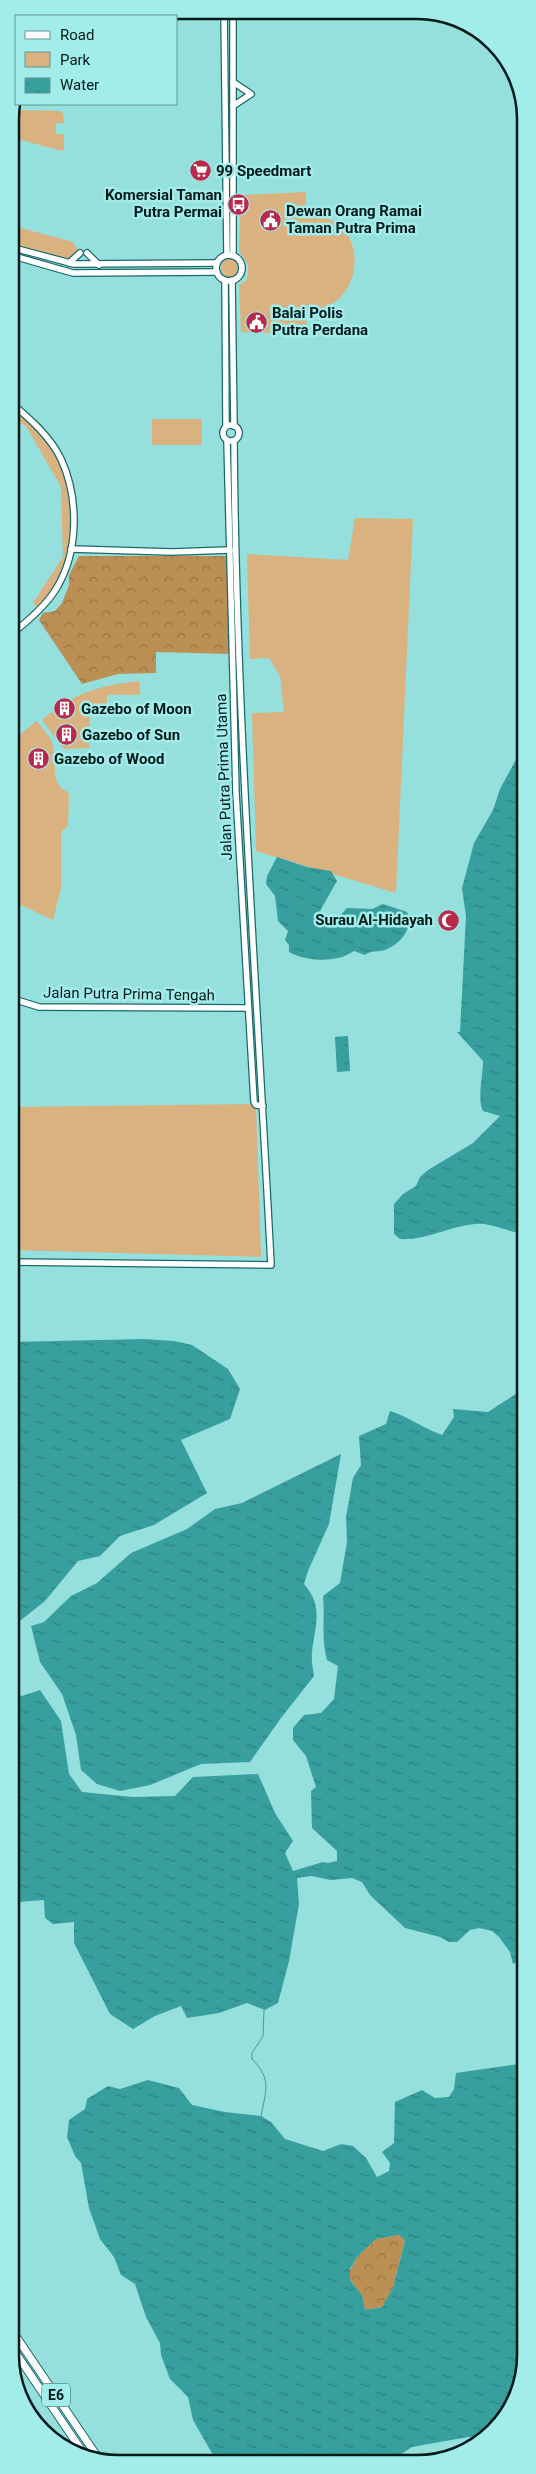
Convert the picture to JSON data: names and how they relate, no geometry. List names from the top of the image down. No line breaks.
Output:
{"streets":{"highway":["E6"],"street":["Jalan Putra Prima Utama","Jalan Putra Prima Tengah"]},"crossings":[["Jalan Putra Prima Utama","Jalan Putra Prima Tengah"]],"places":{"supermarket":["99 Speedmart"],"bus stop":["Komersial Taman Putra Permai"],"public building":["Dewan Orang Ramai Taman Putra Prima","Balai Polis Putra Perdana"],"building":["Gazebo of Moon","Gazebo of Sun","Gazebo of Wood"],"mosque":["Surau Al-Hidayah"]},"legend":["Road","Park","Water"]}
